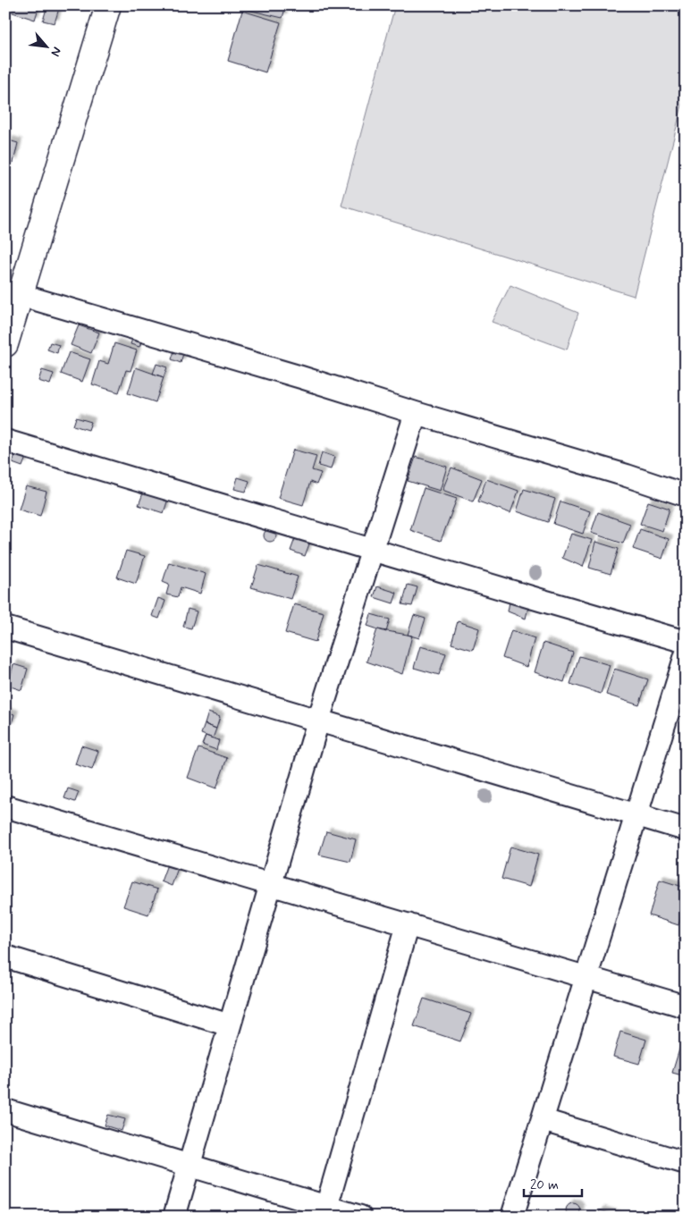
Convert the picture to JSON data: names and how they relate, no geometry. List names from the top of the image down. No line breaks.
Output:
{"scale_bar":"20 m","north":"bottom right"}
